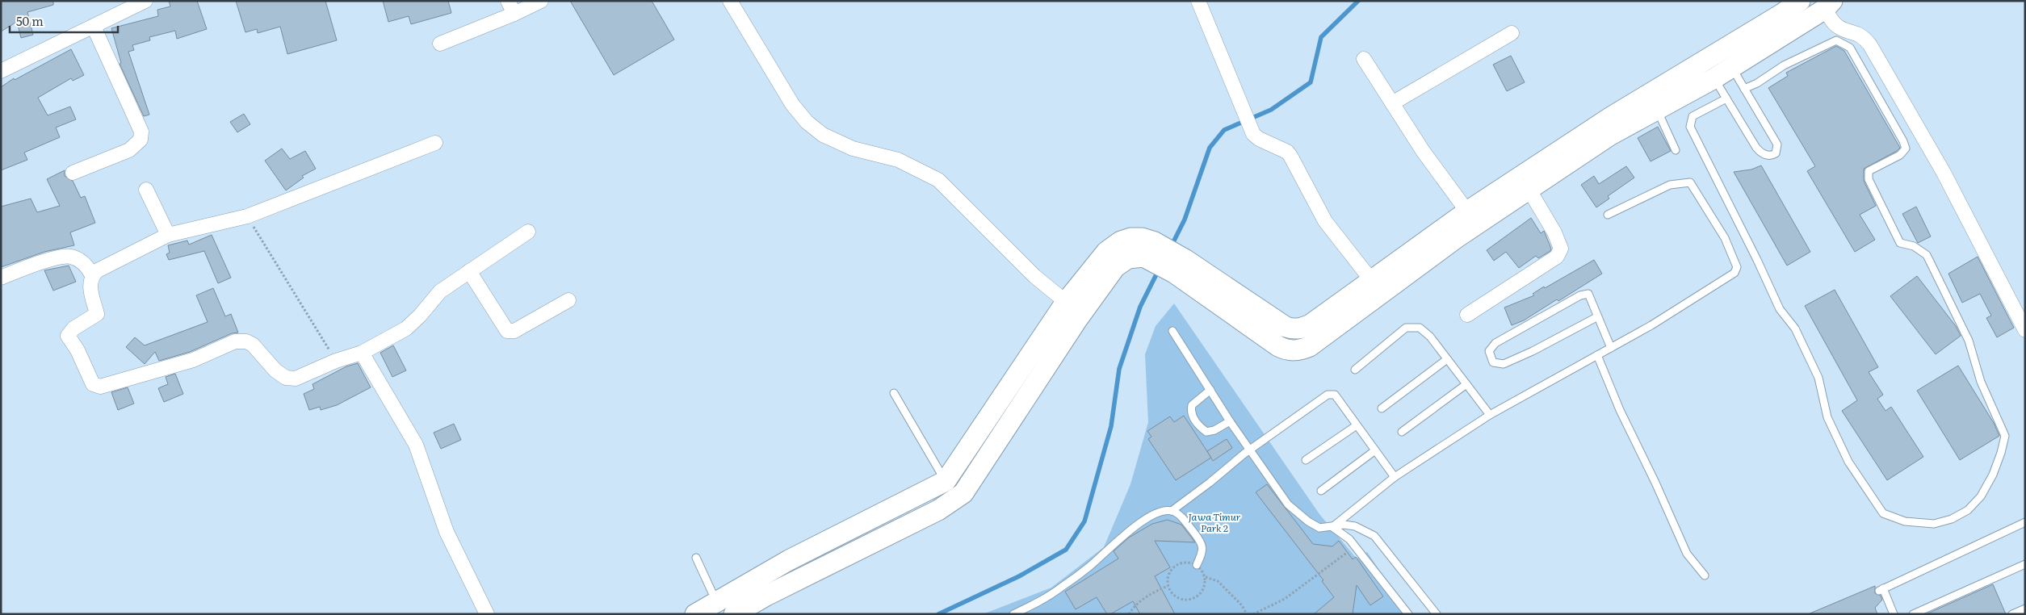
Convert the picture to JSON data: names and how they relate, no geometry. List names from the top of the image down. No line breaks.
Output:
{"parks":["Jawa Timur Park 2"],"scale_bar":"50 m"}
